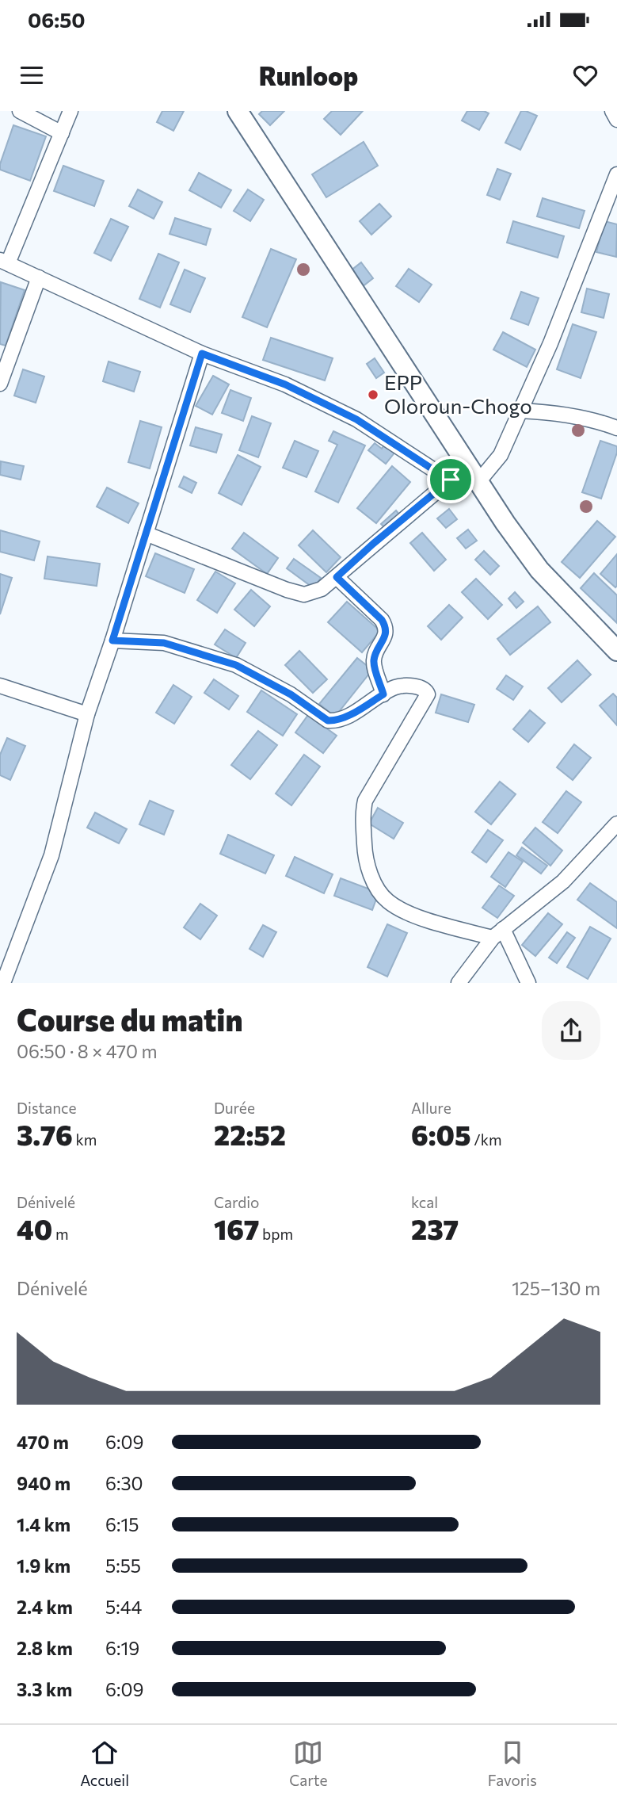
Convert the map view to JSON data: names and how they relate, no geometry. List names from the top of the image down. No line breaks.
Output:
{"places":["EPP Oloroun-Chogo"],"page":{"status":"06:50","header":"Runloop","heading":["Course du matin","06:50 · 8 × 470 m"],"stats":[["Distance","3.76 km"],["Durée","22:52"],["Allure","6:05 /km"],["Dénivelé","40 m"],["Cardio","167 bpm"],["kcal","237"]],"chart":["Dénivelé","125–130 m"],"list":[{"name":"470 m","note":"6:09"},{"name":"940 m","note":"6:30"},{"name":"1.4 km","note":"6:15"},{"name":"1.9 km","note":"5:55"},{"name":"2.4 km","note":"5:44"},{"name":"2.8 km","note":"6:19"},{"name":"3.3 km","note":"6:09"}],"tabs":["Accueil","Carte","Favoris"]}}
